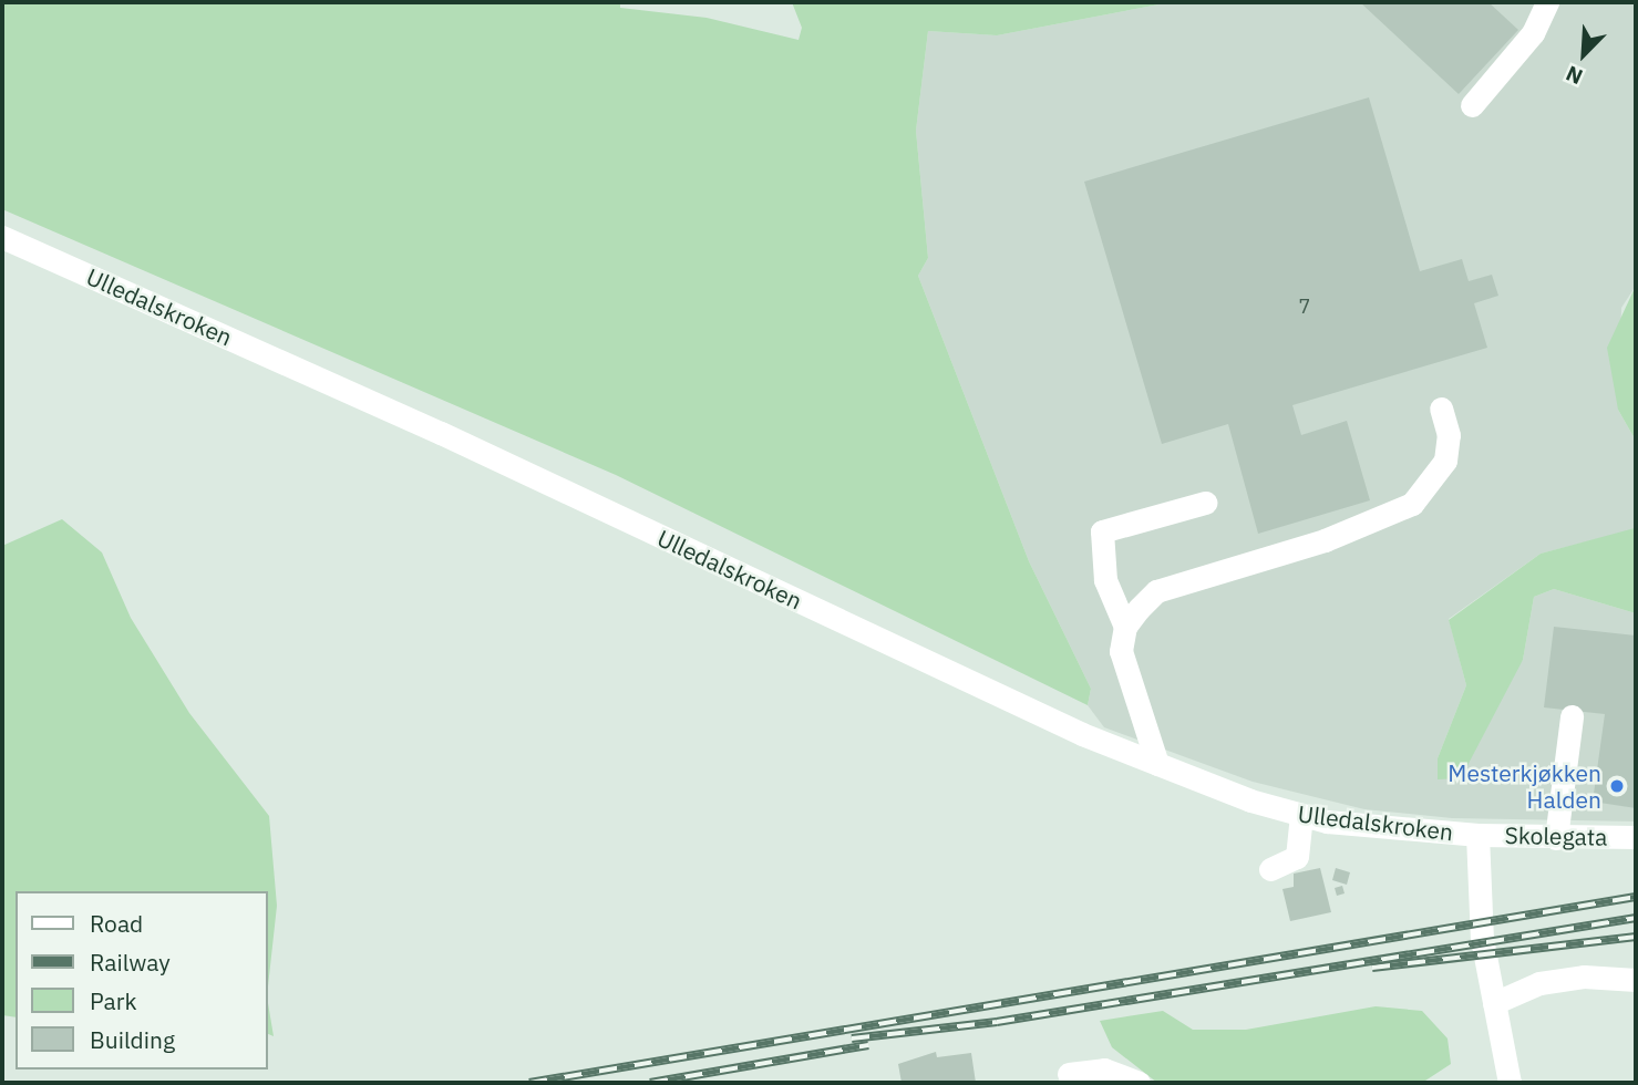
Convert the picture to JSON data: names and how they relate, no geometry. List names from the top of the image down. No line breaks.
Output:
{"streets":{"street":["Ulledalskroken","Skolegata"]},"crossings":[["Ulledalskroken","Skolegata"]],"places":["Mesterkjøkken Halden"],"house_numbers":["7"],"legend":["Road","Railway","Park","Building"],"north":"bottom left"}
